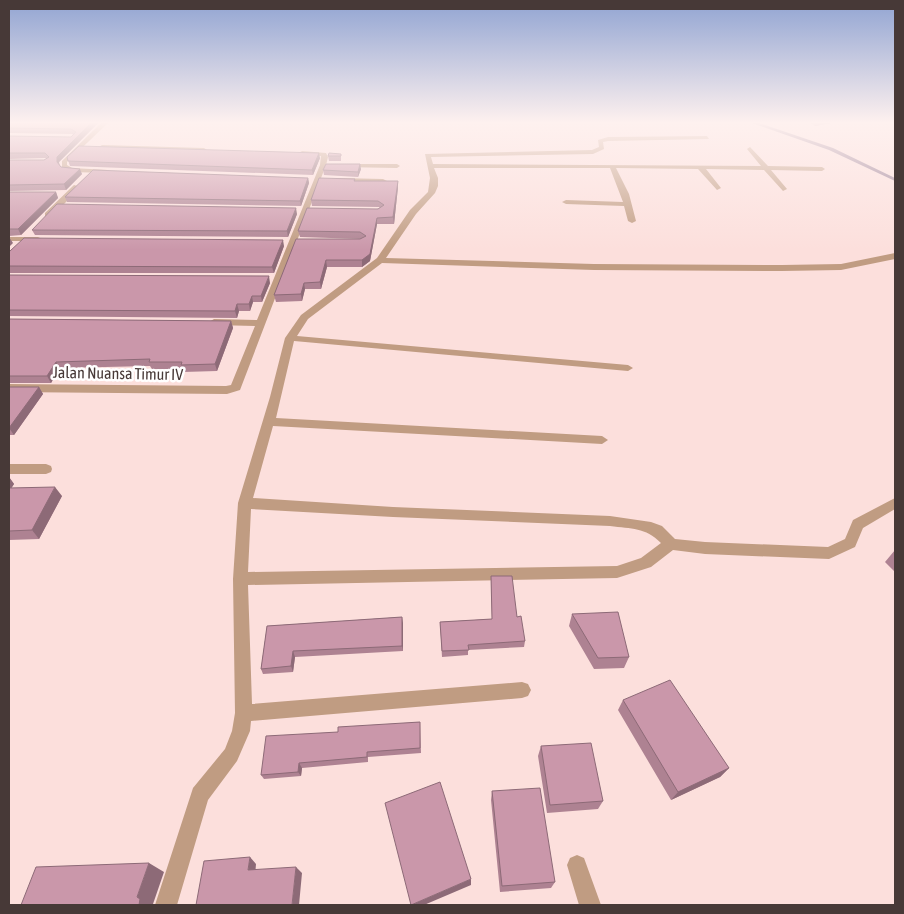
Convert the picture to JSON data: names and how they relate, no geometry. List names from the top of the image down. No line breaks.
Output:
{"streets":{"street":["Jalan Nuansa Timur IV"]}}
